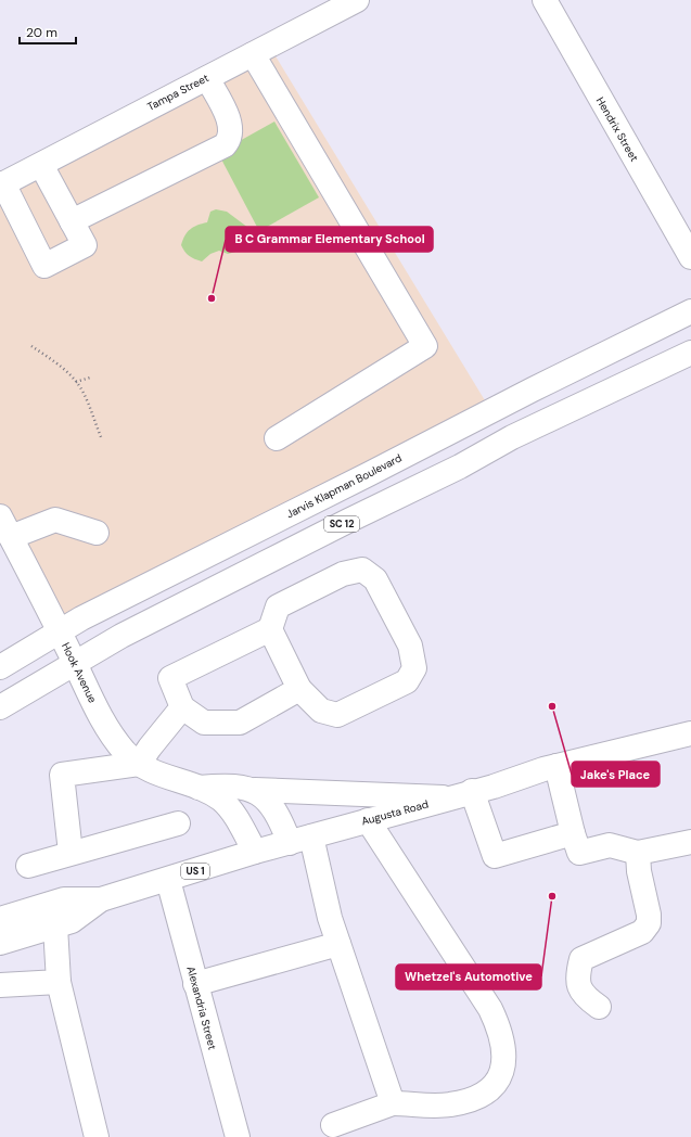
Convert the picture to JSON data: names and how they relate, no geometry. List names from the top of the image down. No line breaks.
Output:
{"streets":{"main road":["Tampa Street","Hendrix Street","Jarvis Klapman Boulevard","SC 12","Hook Avenue","Augusta Road","US 1","Alexandria Street"]},"crossings":[["Jarvis Klapman Boulevard","Hook Avenue"],["SC 12","Hook Avenue"],["Hook Avenue","Augusta Road"],["Augusta Road","Alexandria Street"]],"places":["B C Grammar Elementary School","Jake's Place","Whetzel's Automotive"],"scale_bar":"20 m"}
